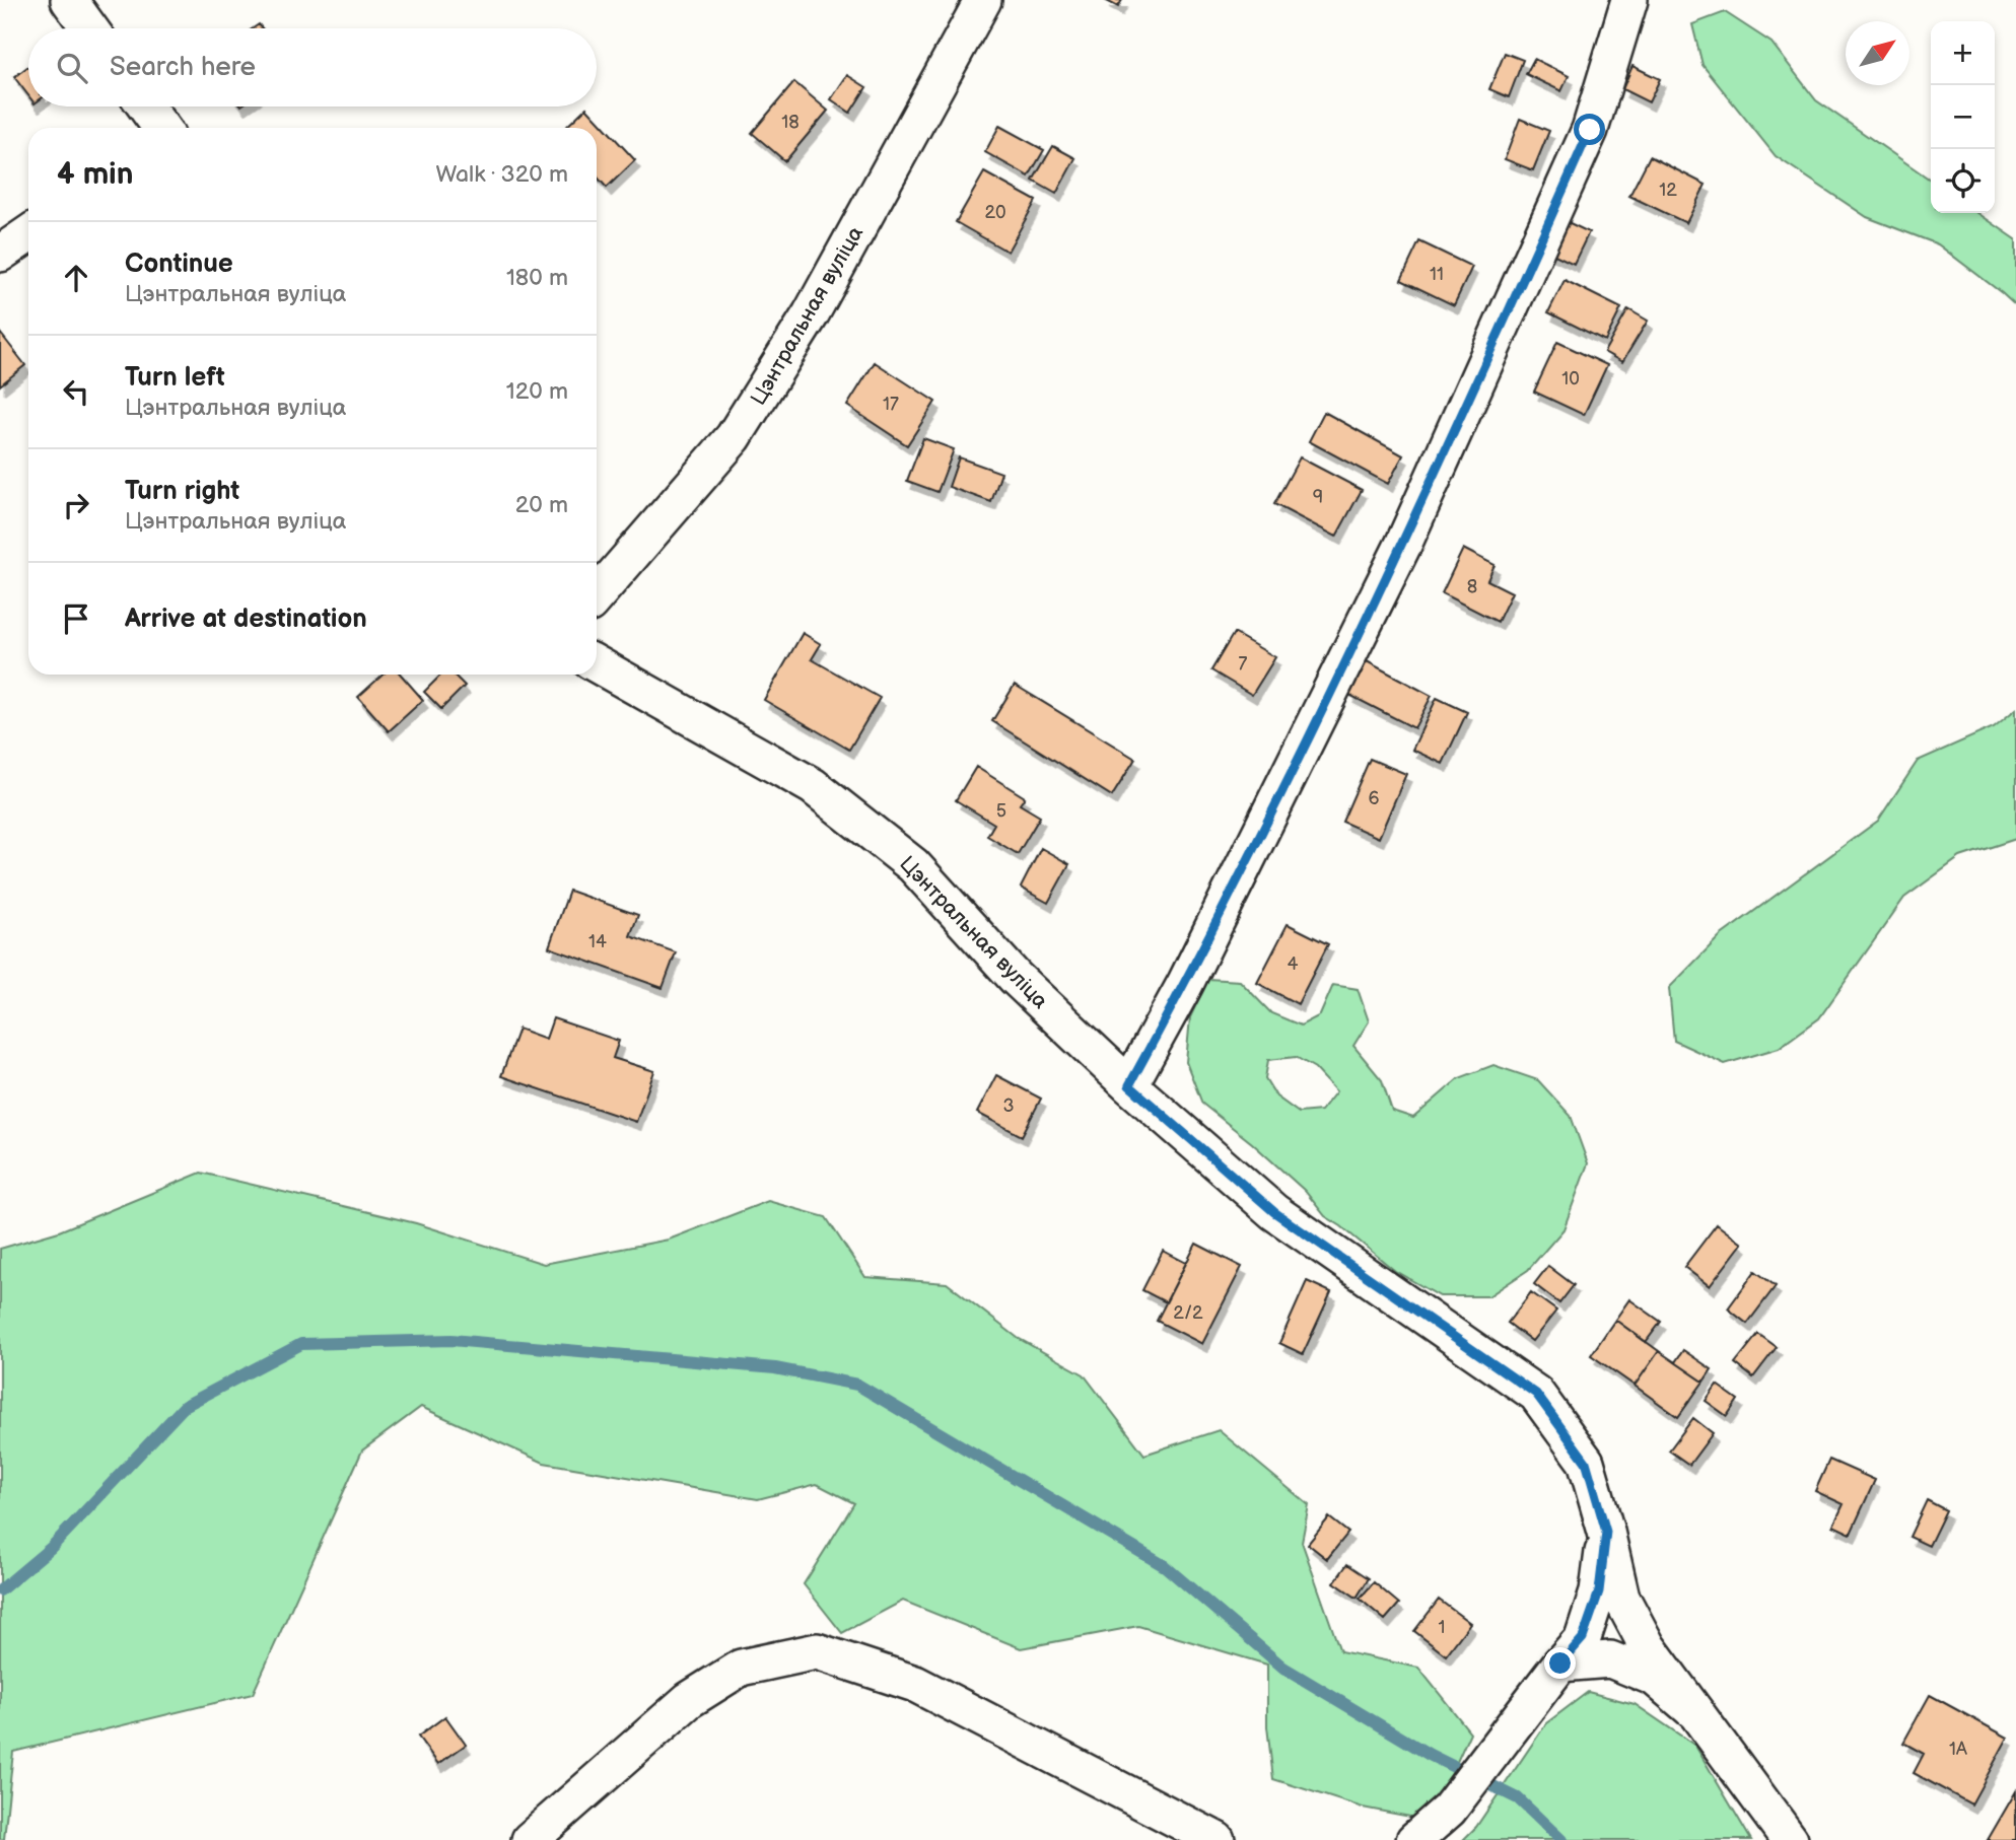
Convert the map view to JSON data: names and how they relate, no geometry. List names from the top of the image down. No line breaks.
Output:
{"streets":{"street":["Цэнтральная вуліца"]},"house_numbers":["18","12","20","11","10","17","9","8","7","6","5","14","4","3","2/2","1","1А"],"north":"top right","page":{"map_buttons":["+","−"],"search":"Search here","heading":["4 min","Walk · 320 m"],"list":[["Continue","Цэнтральная вуліца","180 m"],["Turn left","Цэнтральная вуліца","120 m"],["Turn right","Цэнтральная вуліца","20 m"],"Arrive at destination"]}}
